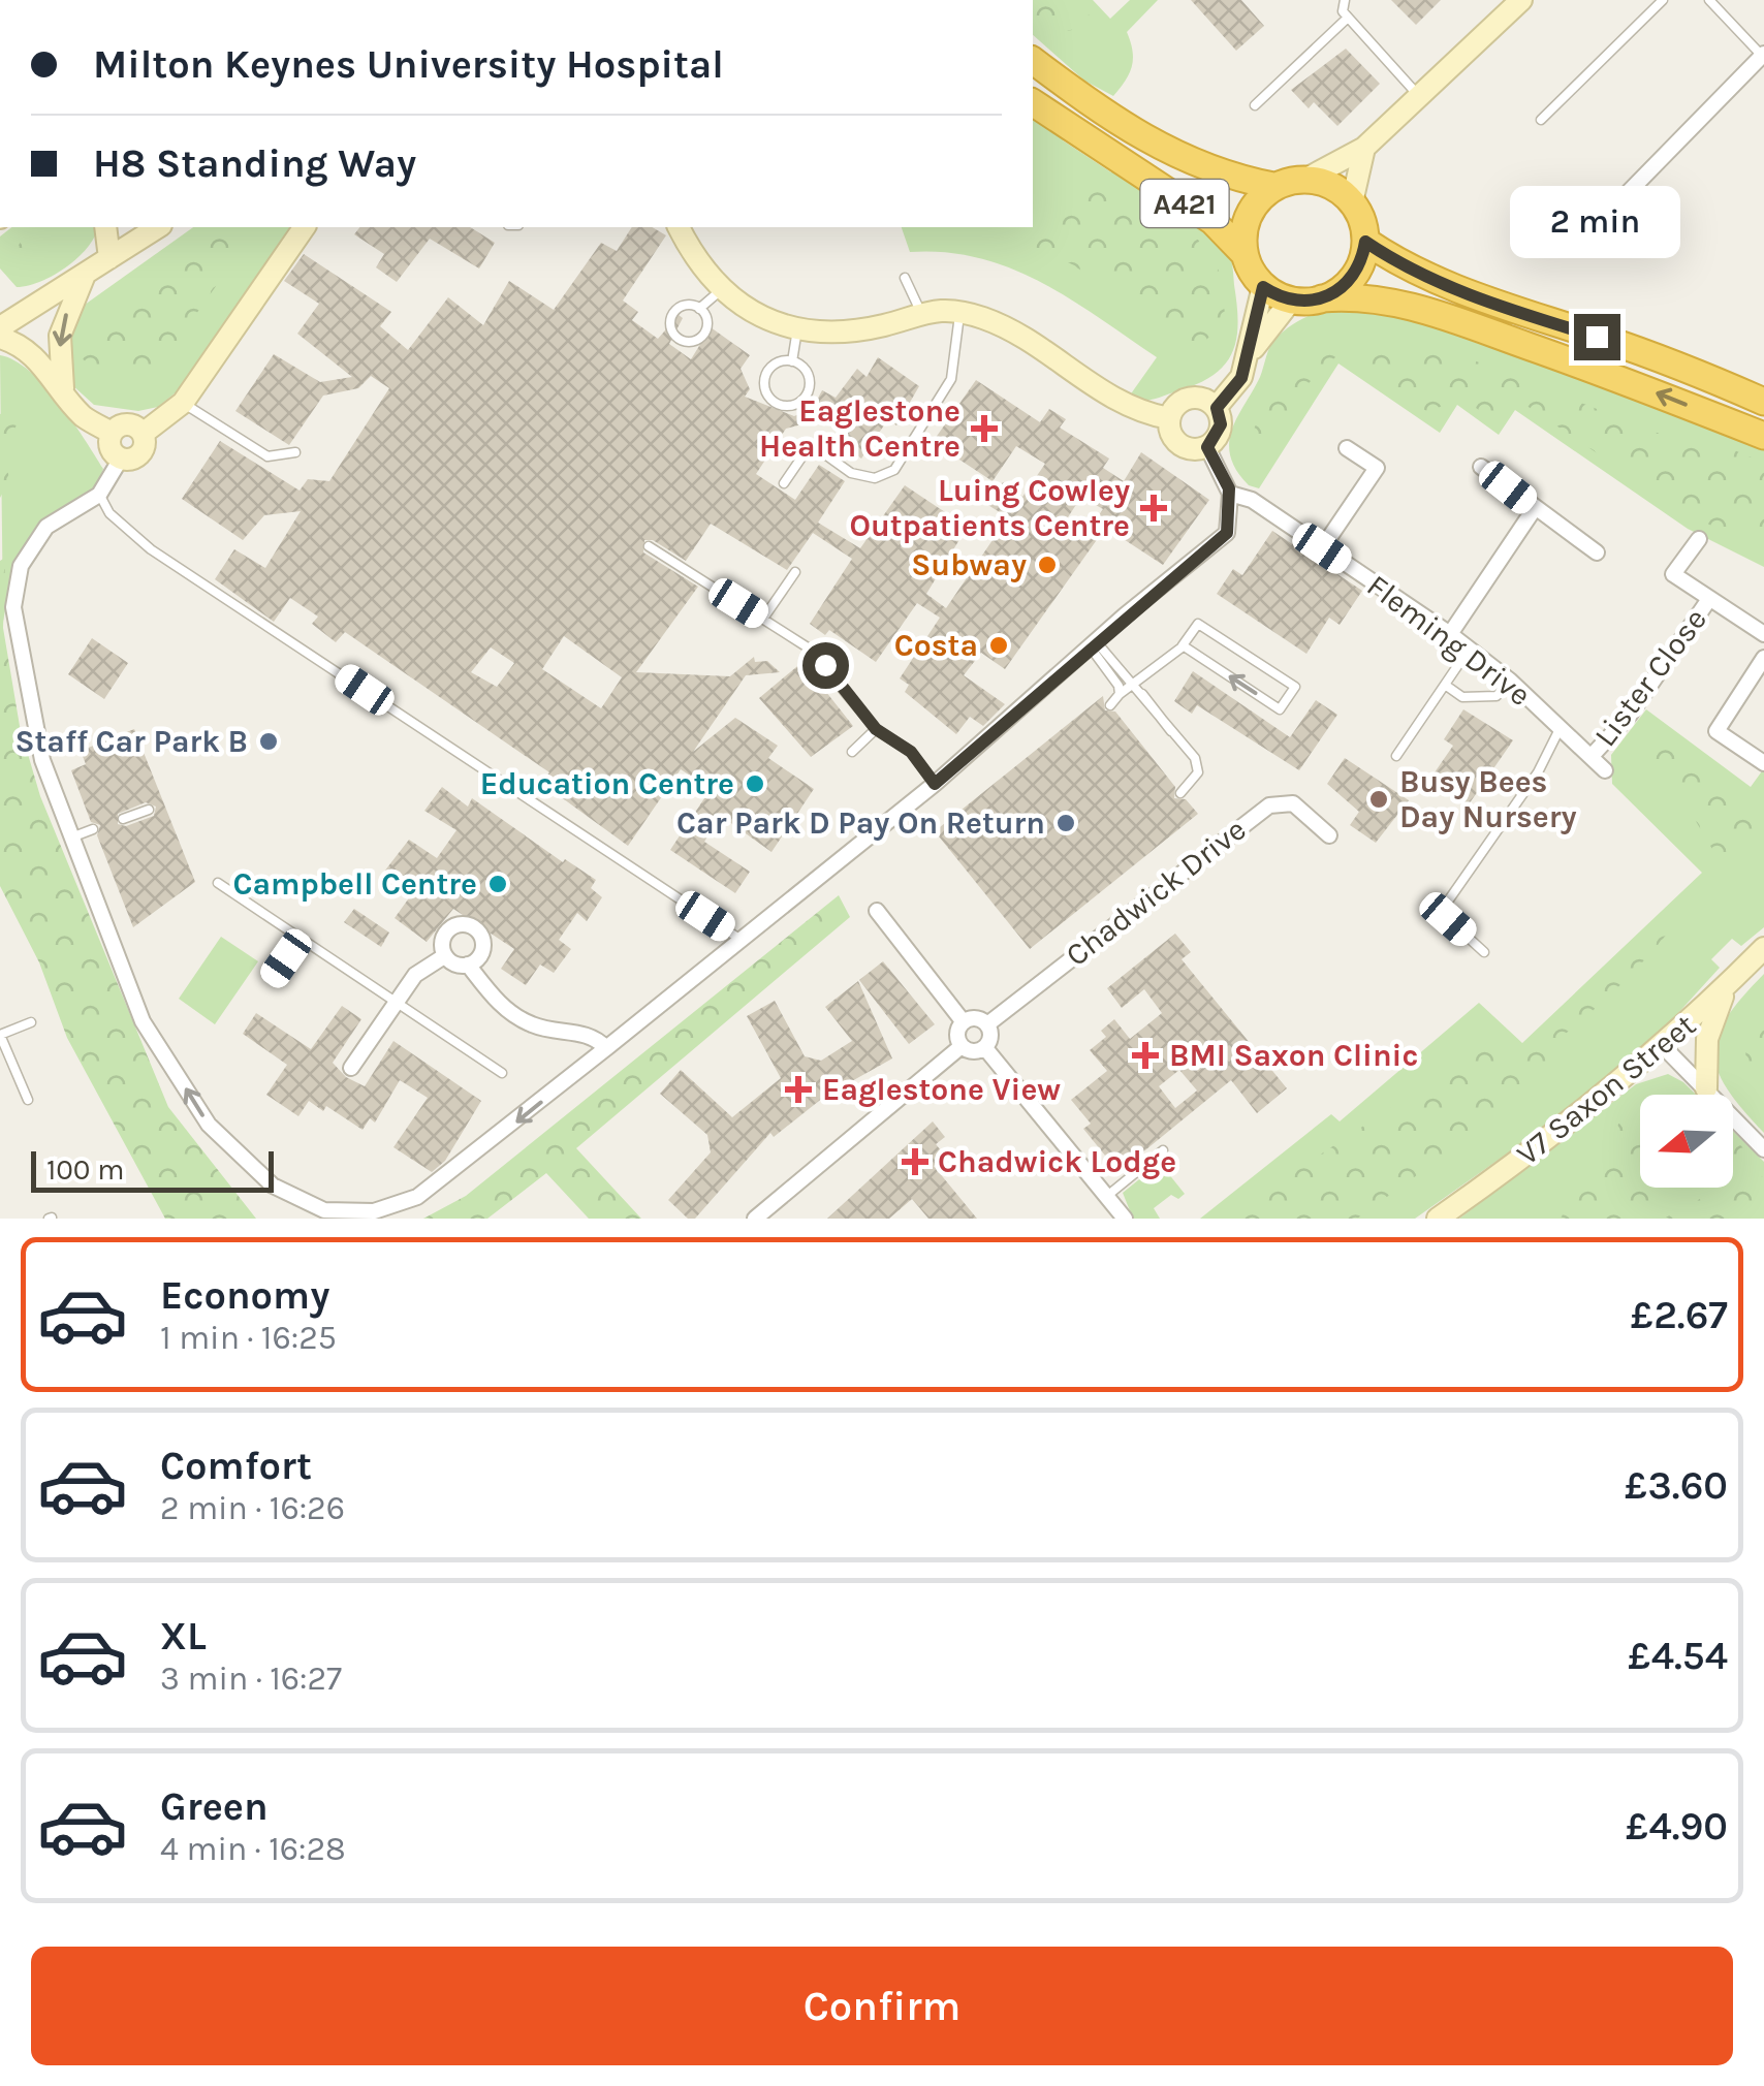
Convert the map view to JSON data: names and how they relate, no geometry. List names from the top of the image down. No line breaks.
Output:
{"streets":{"highway":["A421"],"street":["Fleming Drive","Lister Close","Chadwick Drive","V7 Saxon Street"]},"crossings":[["Fleming Drive","Lister Close"]],"places":{"health":["Eaglestone Health Centre","Luing Cowley Outpatients Centre","BMI Saxon Clinic","Eaglestone View","Chadwick Lodge"],"other":["Subway","Costa","Staff Car Park B","Education Centre","Busy Bees Day Nursery","Car Park D Pay On Return","Campbell Centre"]},"scale_bar":"100 m","north":"left","page":{"banner":["Milton Keynes University Hospital","H8 Standing Way"],"bubble":"2 min","scale":"100 m","list":[{"name":"Economy","note":"1 min · 16:25","value":"£2.67"},{"name":"Comfort","note":"2 min · 16:26","value":"£3.60"},{"name":"XL","note":"3 min · 16:27","value":"£4.54"},{"name":"Green","note":"4 min · 16:28","value":"£4.90"}],"buttons":"Confirm"}}
